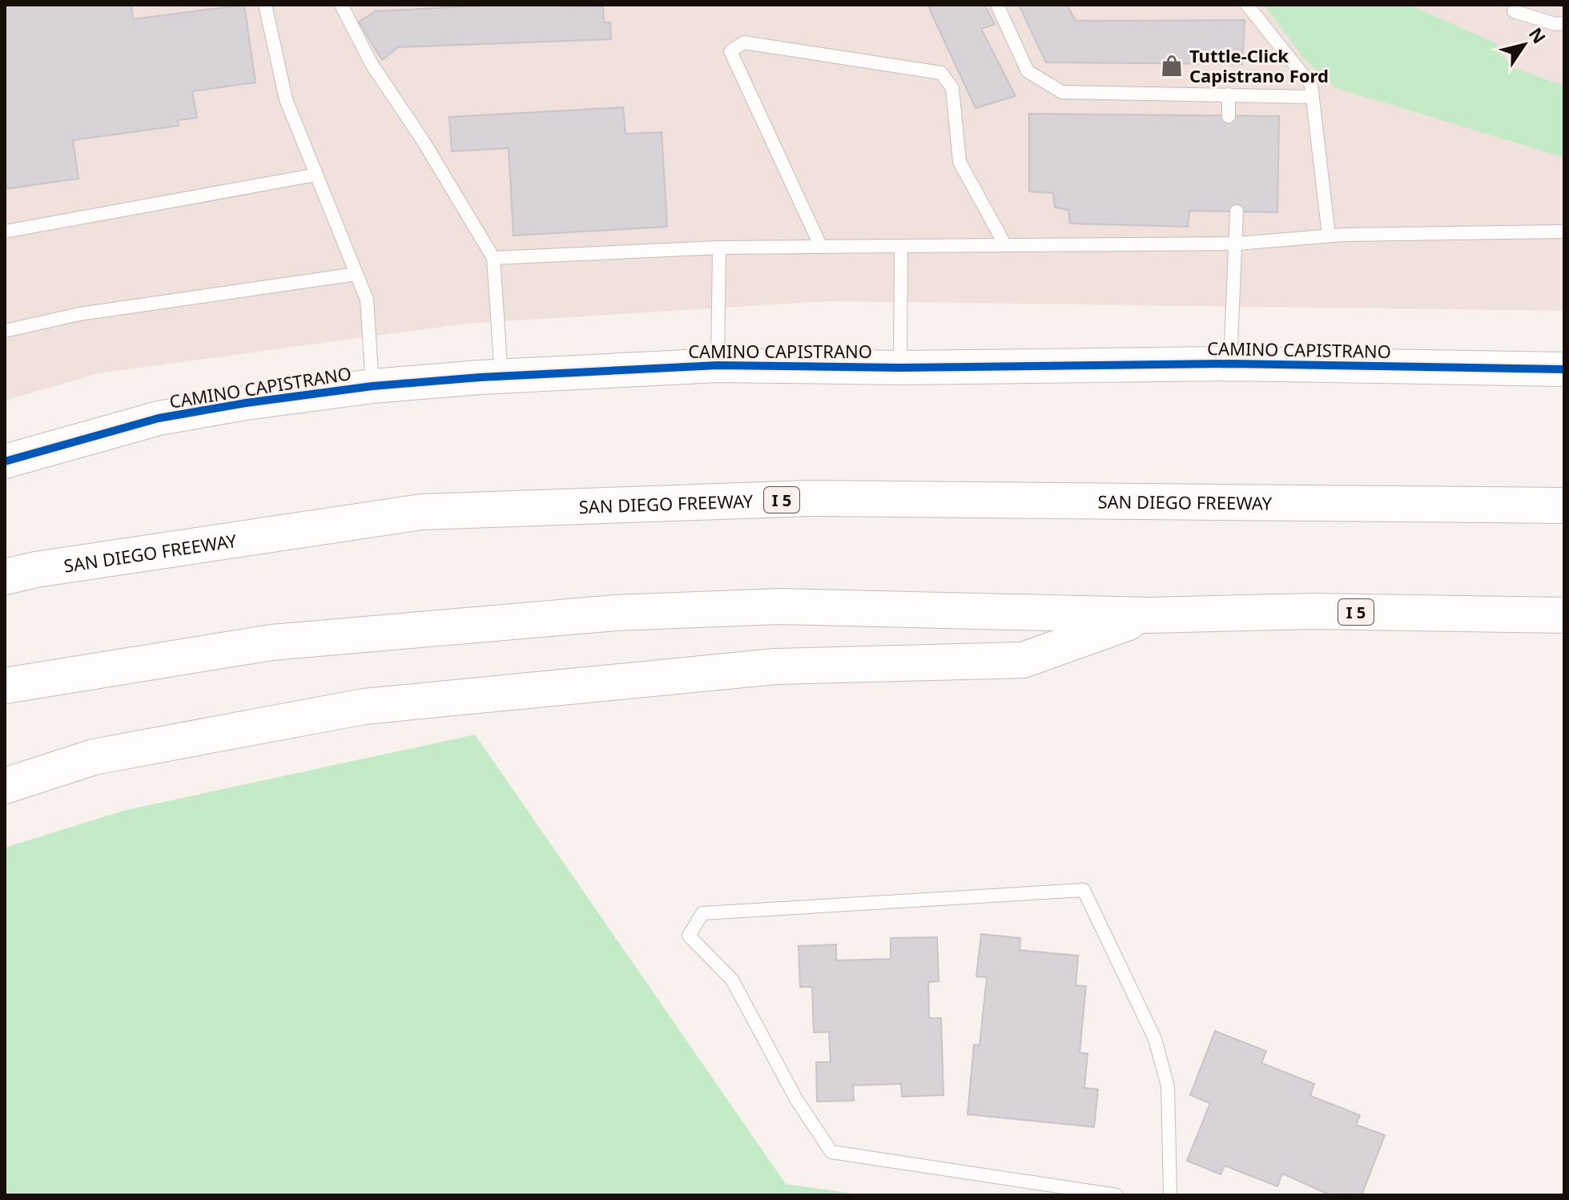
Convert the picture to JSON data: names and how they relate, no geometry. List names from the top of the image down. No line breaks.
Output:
{"streets":{"highway":["I 5","SAN DIEGO FREEWAY"],"main road":["CAMINO CAPISTRANO"]},"places":{"shop":["Tuttle-Click Capistrano Ford"]},"north":"top right"}
